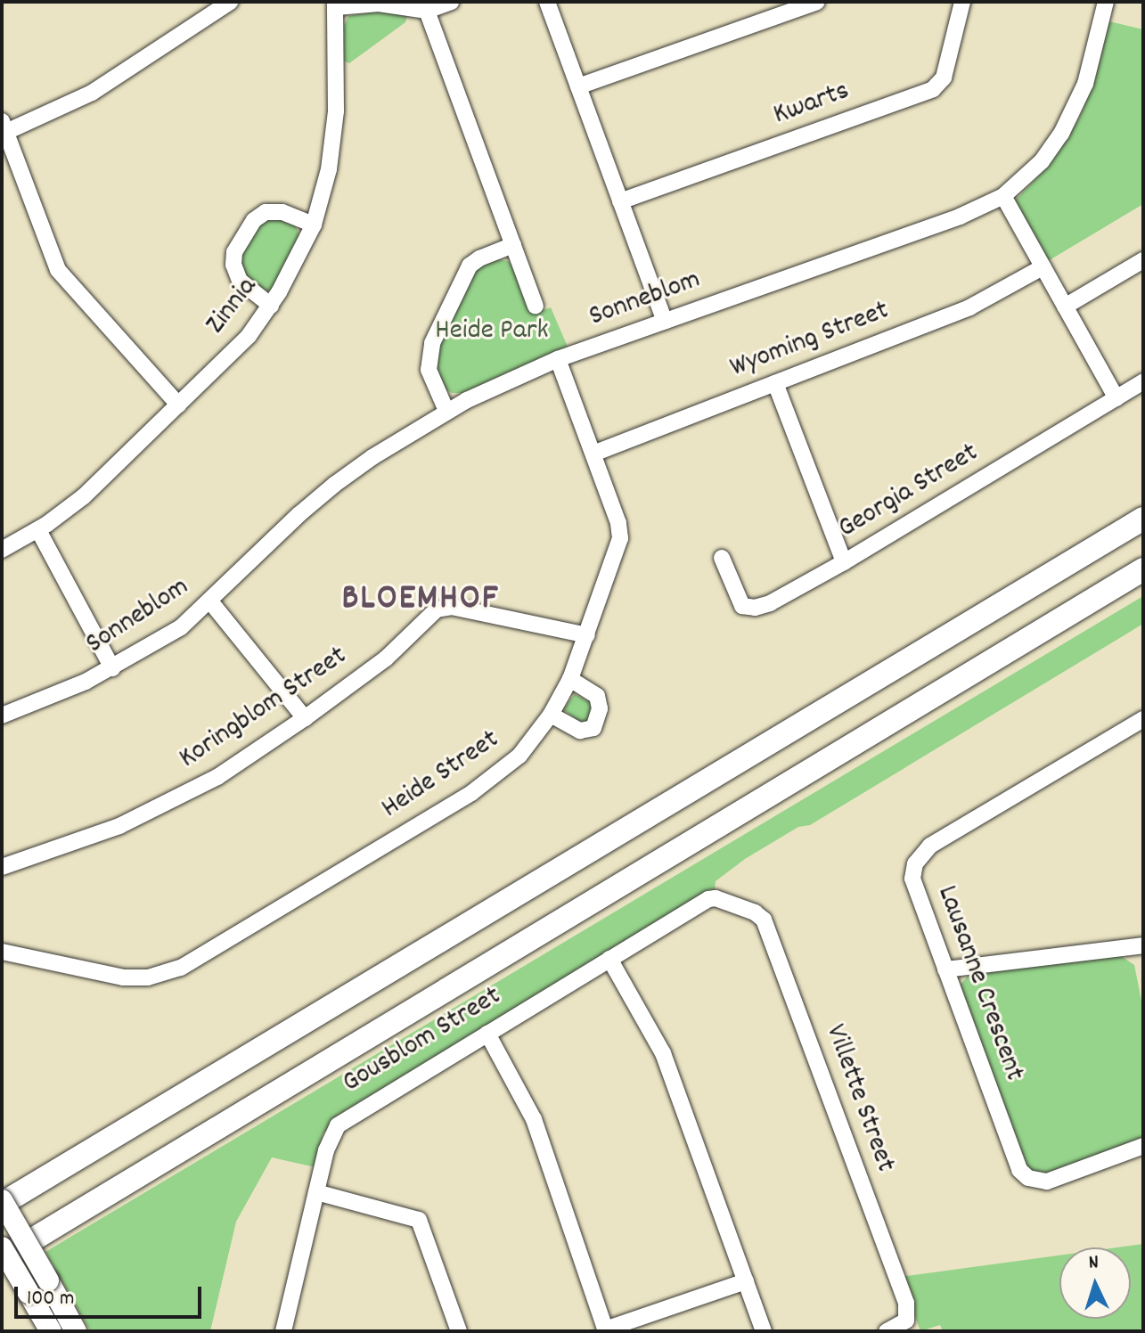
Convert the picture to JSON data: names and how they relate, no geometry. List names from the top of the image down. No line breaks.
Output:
{"streets":{"street":["Kwarts","Sonneblom","Zinnia","Wyoming Street","Georgia Street","Koringblom Street","Heide Street","Lausanne Crescent","Gousblom Street","Villette Street"]},"crossings":[["Sonneblom","Heide Street"],["Wyoming Street","Heide Street"],["Koringblom Street","Heide Street"],["Gousblom Street","Villette Street"]],"districts":["BLOEMHOF"],"parks":["Heide Park"],"scale_bar":"100 m","north":"top"}
